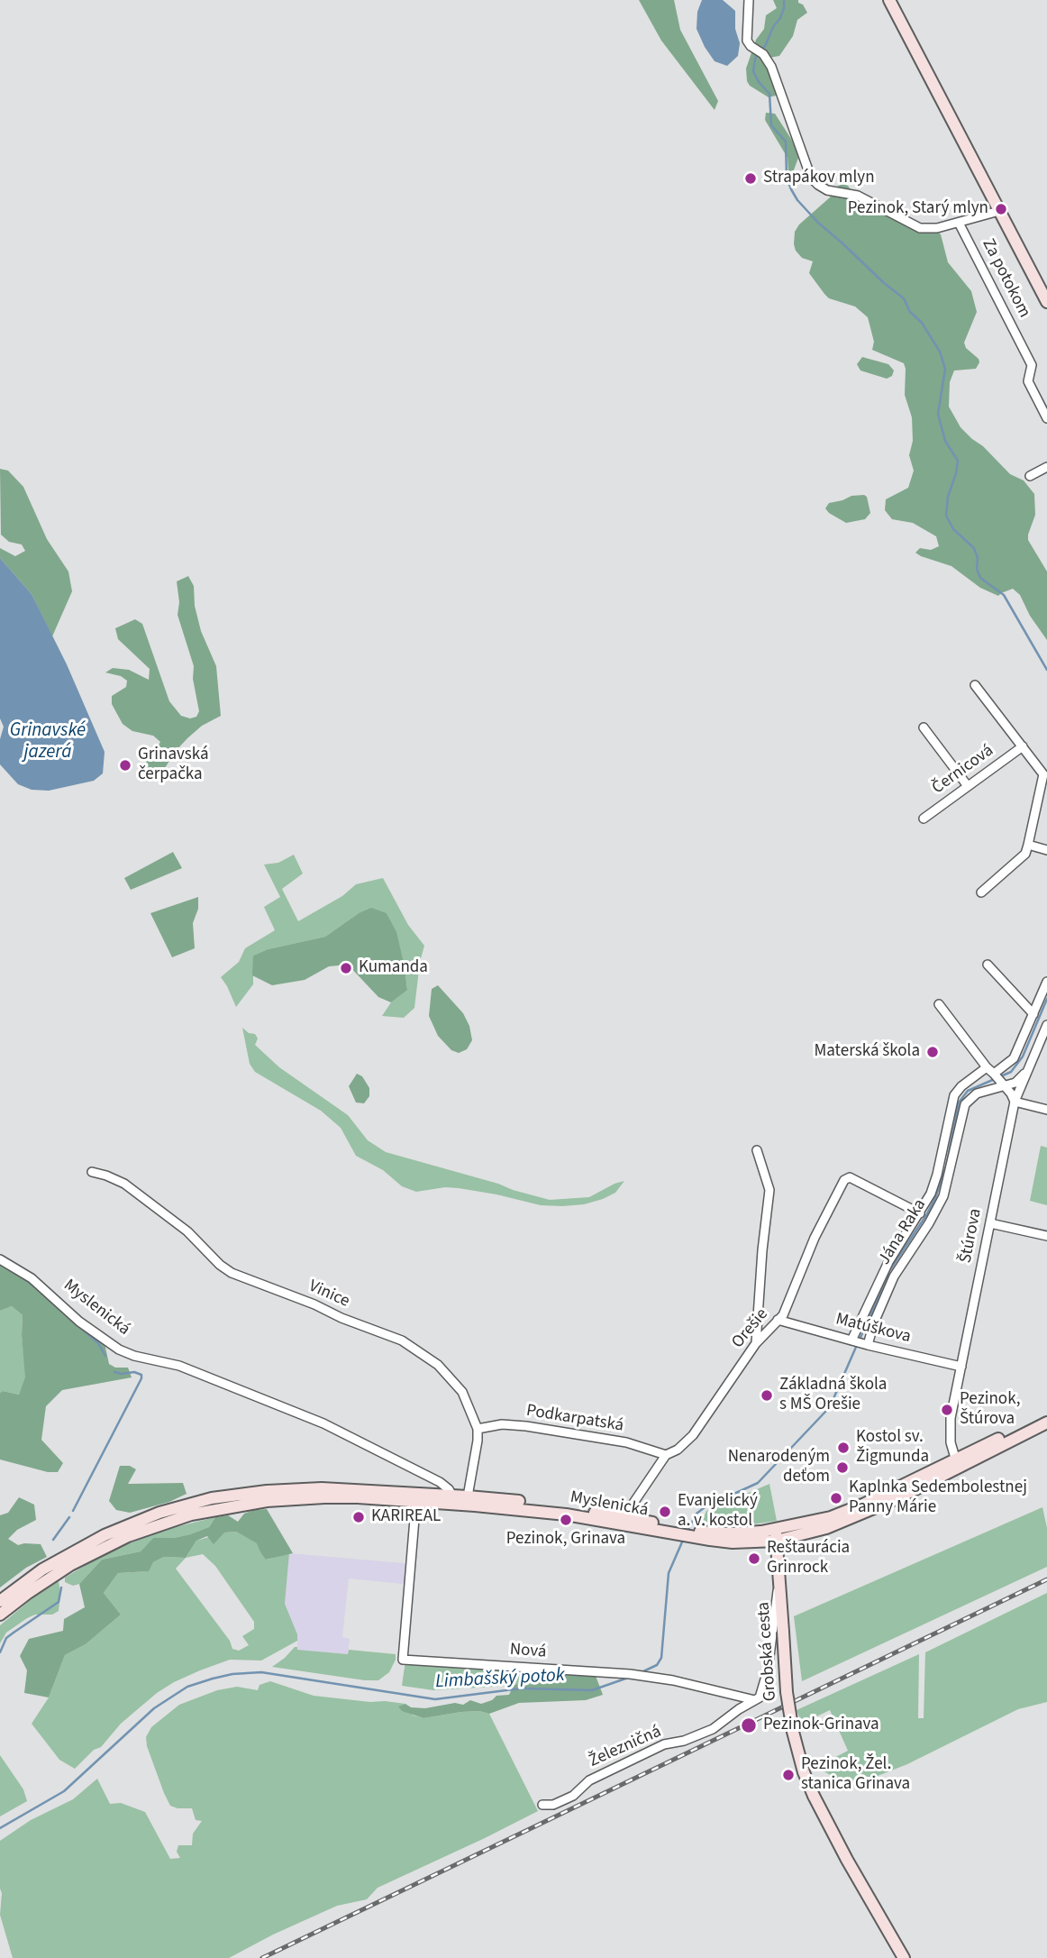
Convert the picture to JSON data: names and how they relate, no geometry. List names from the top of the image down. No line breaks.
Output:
{"streets":{"main road":["Myslenická","Grobská cesta"],"street":["Za potokom","Černicová","Jána Raka","Štúrova","Vinice","Orešie","Matúškova","Podkarpatská","Nová","Železničná"]},"crossings":[["Jána Raka","Štúrova"],["Jána Raka","Matúškova"],["Štúrova","Myslenická"],["Štúrova","Matúškova"],["Vinice","Myslenická"],["Vinice","Podkarpatská"],["Myslenická","Orešie"],["Myslenická","Nová"],["Myslenická","Grobská cesta"],["Orešie","Matúškova"],["Orešie","Podkarpatská"],["Nová","Železničná"]],"water":["Grinavské jazerá","Limbašský potok"],"places":["Strapákov mlyn","Pezinok, Starý mlyn","Grinavská čerpačka","Kumanda","Materská škola","Základná škola s MŠ Orešie","Pezinok, Štúrova","Kostol sv. Žigmunda","Nenarodeným deťom","Kaplnka Sedembolestnej Panny Márie","Evanjelický a. v. kostol","KARIREAL","Pezinok, Grinava","Reštaurácia Grinrock","Pezinok-Grinava","Pezinok, Žel. stanica Grinava"]}
